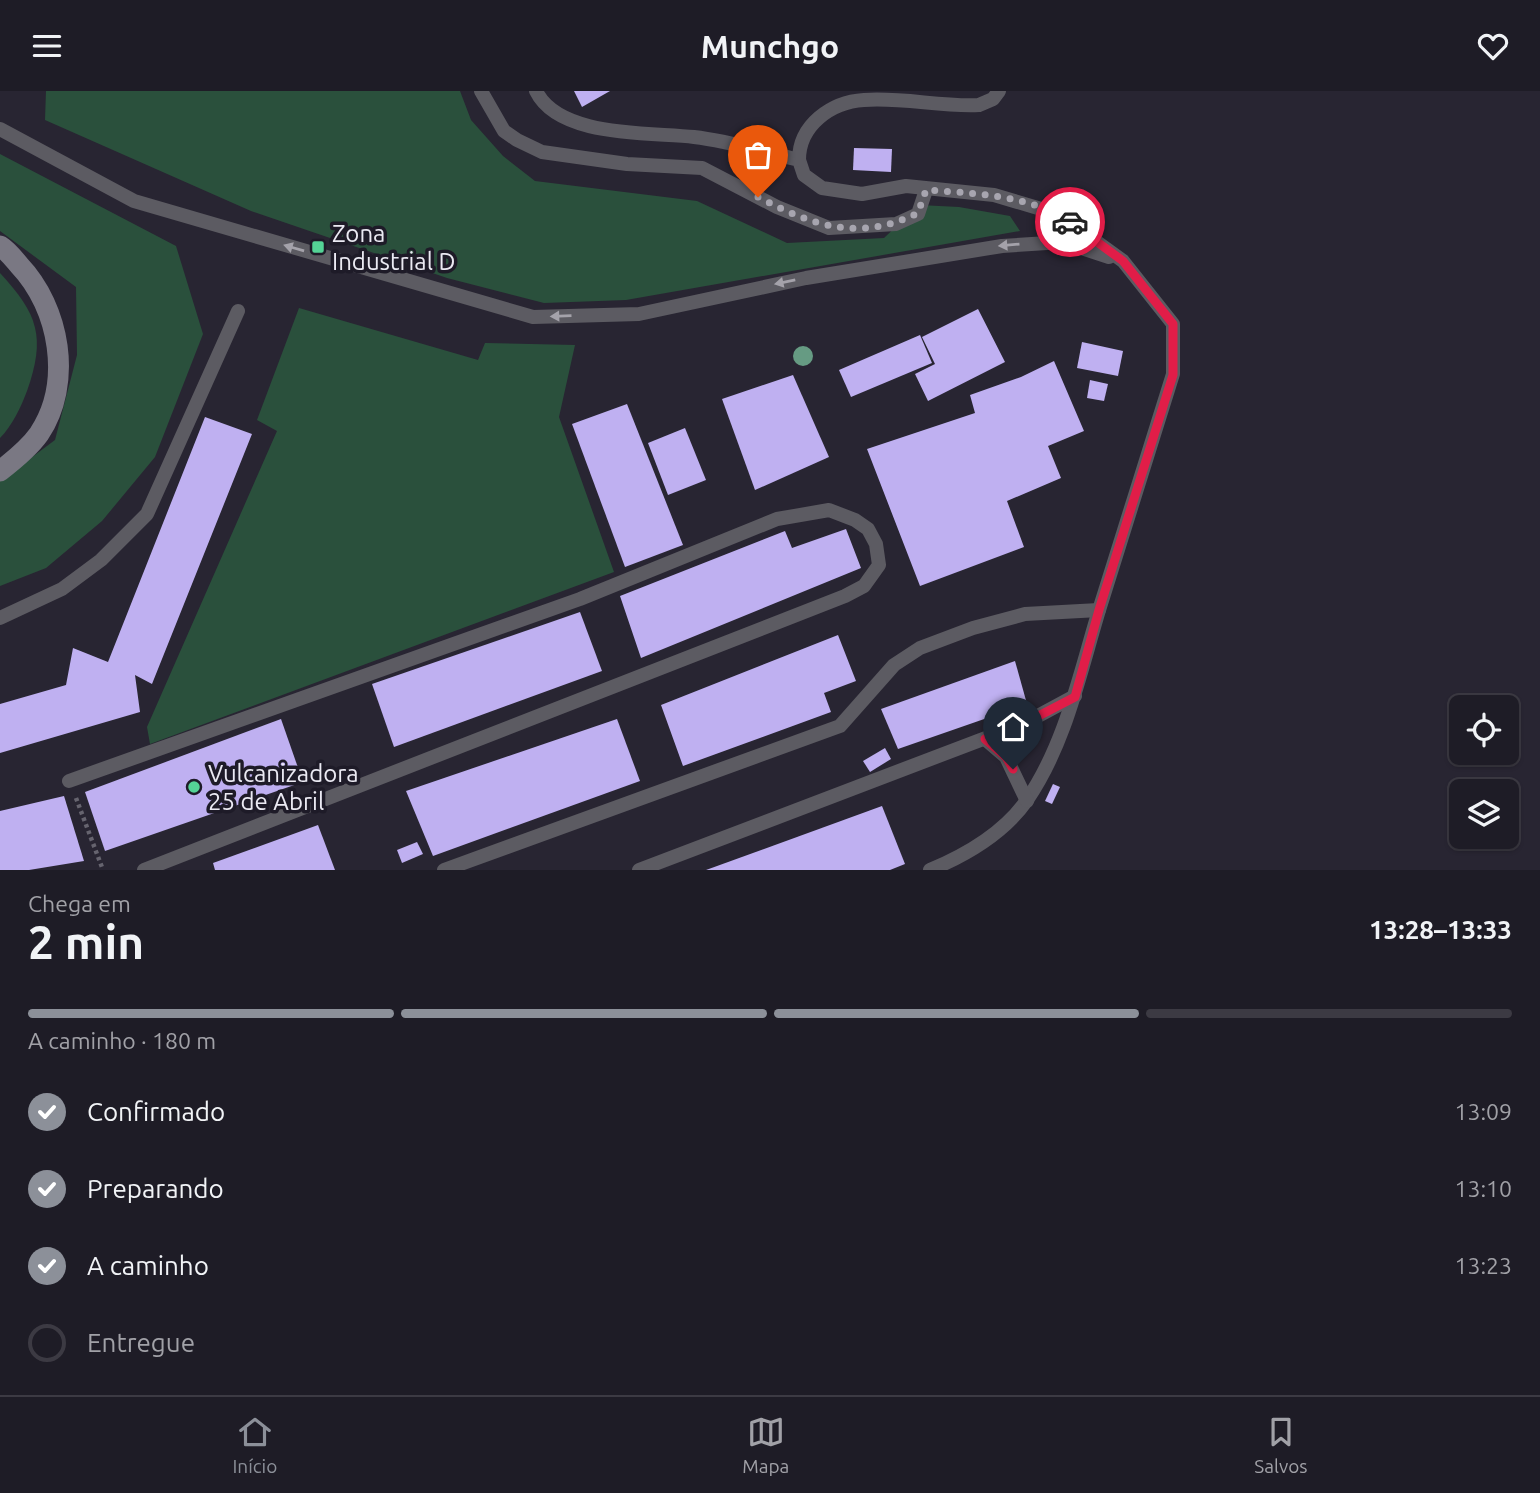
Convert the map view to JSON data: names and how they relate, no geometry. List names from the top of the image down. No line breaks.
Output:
{"places":{"transit":["Zona Industrial D"],"other":["Vulcanizadora 25 de Abril"]},"page":{"header":"Munchgo","heading":["2 min","Chega em","13:28–13:33"],"bar":"A caminho · 180 m","list":[["Confirmado","13:09"],["Preparando","13:10"],["A caminho","13:23"],"Entregue"],"tabs":["Início","Mapa","Salvos"]}}
